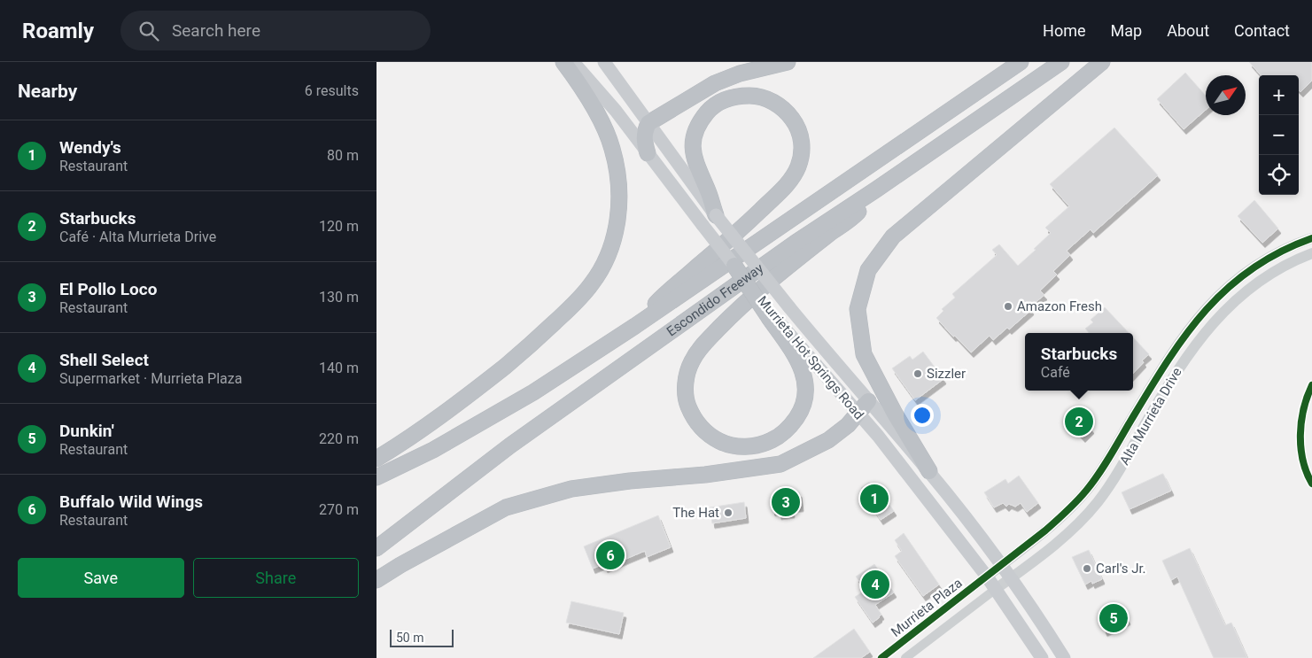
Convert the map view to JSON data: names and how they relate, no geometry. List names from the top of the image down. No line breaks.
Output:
{"streets":{"highway":["Escondido Freeway"],"main road":["Murrieta Hot Springs Road"],"street":["Alta Murrieta Drive","Murrieta Plaza"]},"crossings":[["Murrieta Hot Springs Road","Alta Murrieta Drive"],["Murrieta Hot Springs Road","Murrieta Plaza"],["Alta Murrieta Drive","Murrieta Plaza"]],"places":["Amazon Fresh","Sizzler","The Hat","Carl's Jr."],"scale_bar":"50 m","north":"top right","page":{"header":"Roamly","search":"Search here","nav":["Home","Map","About","Contact"],"heading":["Nearby","6 results"],"map_buttons":["+","−"],"list":[{"mark":"1","name":"Wendy's","note":"Restaurant","value":"80 m"},{"mark":"2","name":"Starbucks","note":"Café · Alta Murrieta Drive","value":"120 m"},{"mark":"3","name":"El Pollo Loco","note":"Restaurant","value":"130 m"},{"mark":"4","name":"Shell Select","note":"Supermarket · Murrieta Plaza","value":"140 m"},{"mark":"5","name":"Dunkin'","note":"Restaurant","value":"220 m"},{"mark":"6","name":"Buffalo Wild Wings","note":"Restaurant","value":"270 m"}],"popup":["Starbucks","Café"],"pins":["2","1","3","6","4","5"],"buttons":["Save","Share"],"scale":"50 m"}}
